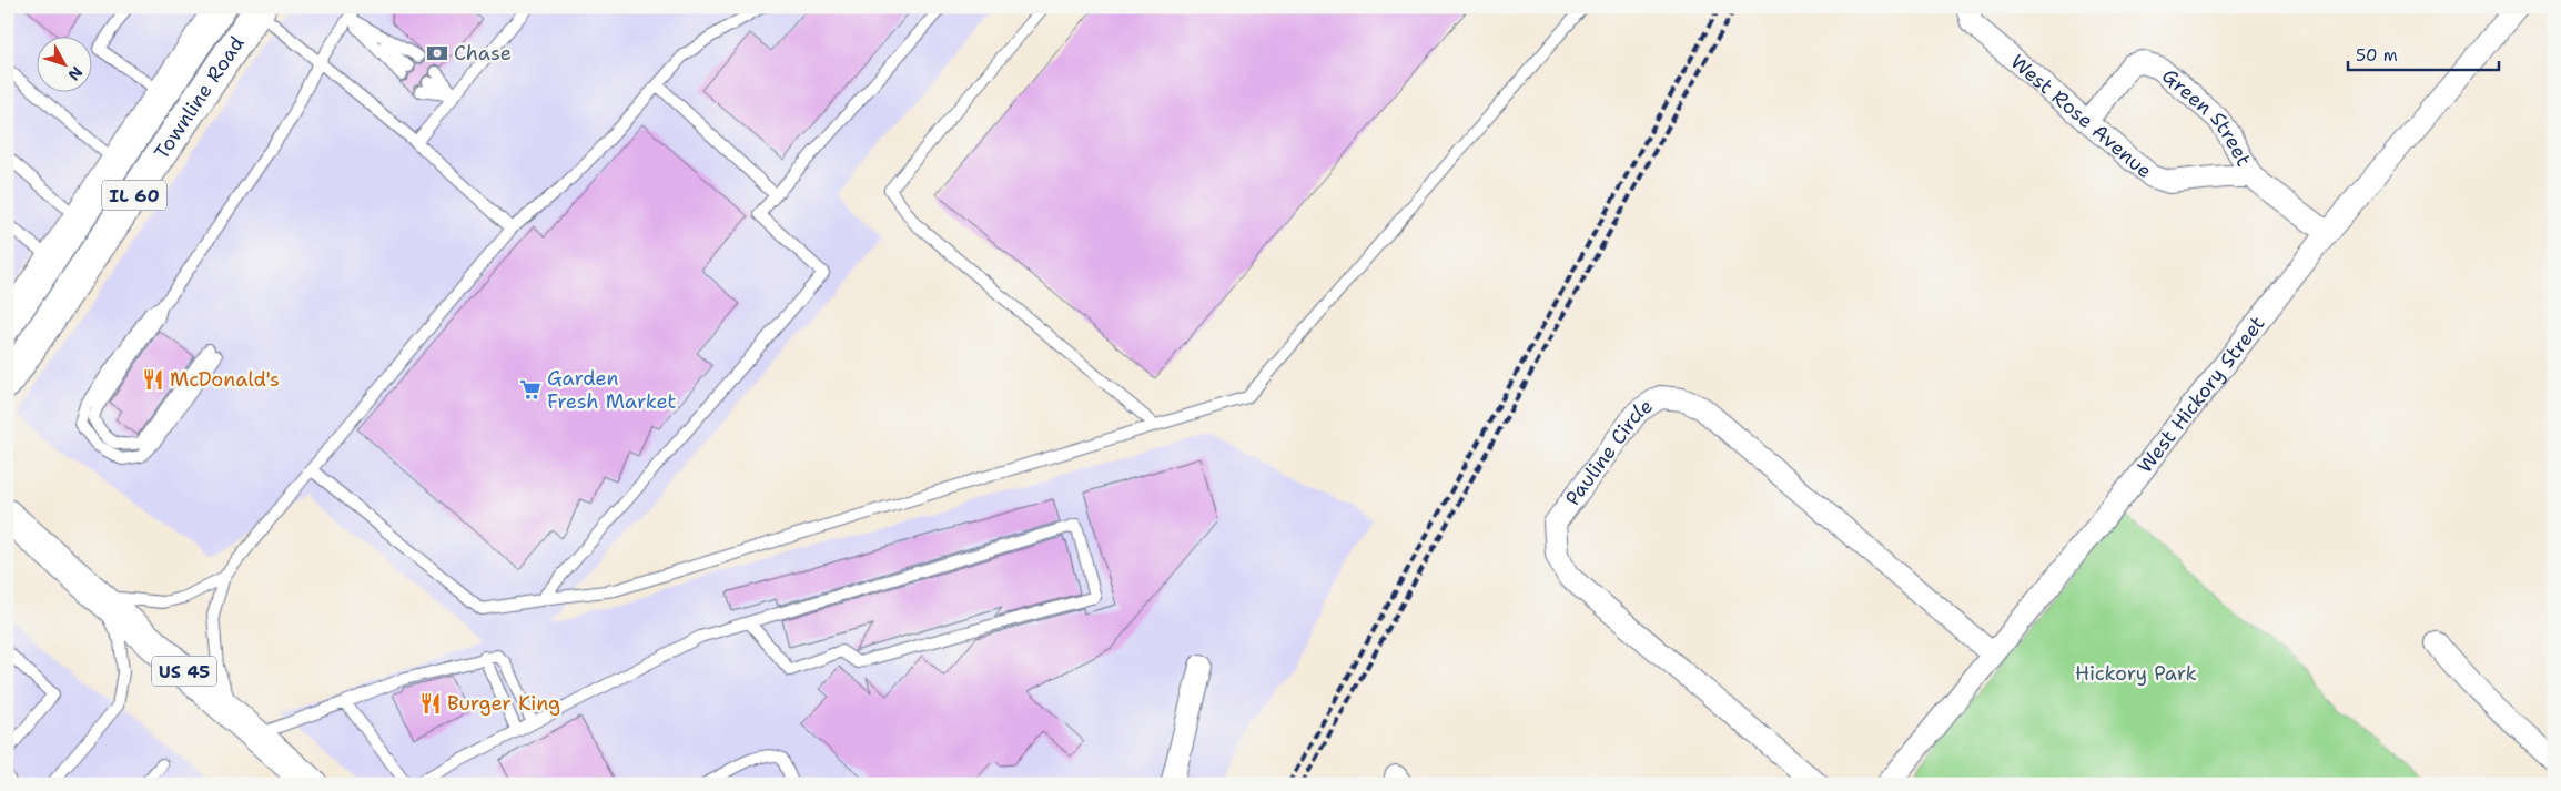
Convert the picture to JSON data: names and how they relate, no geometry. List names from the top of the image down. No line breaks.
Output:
{"streets":{"main road":["Townline Road","IL 60","US 45"],"street":["West Rose Avenue","Green Street","West Hickory Street","Pauline Circle"]},"crossings":[["West Rose Avenue","Green Street"],["Green Street","West Hickory Street"],["West Hickory Street","Pauline Circle"]],"parks":["Hickory Park"],"places":{"bank":["Chase"],"restaurant":["McDonald's","Burger King"],"supermarket":["Garden Fresh Market"]},"scale_bar":"50 m","north":"bottom right"}
